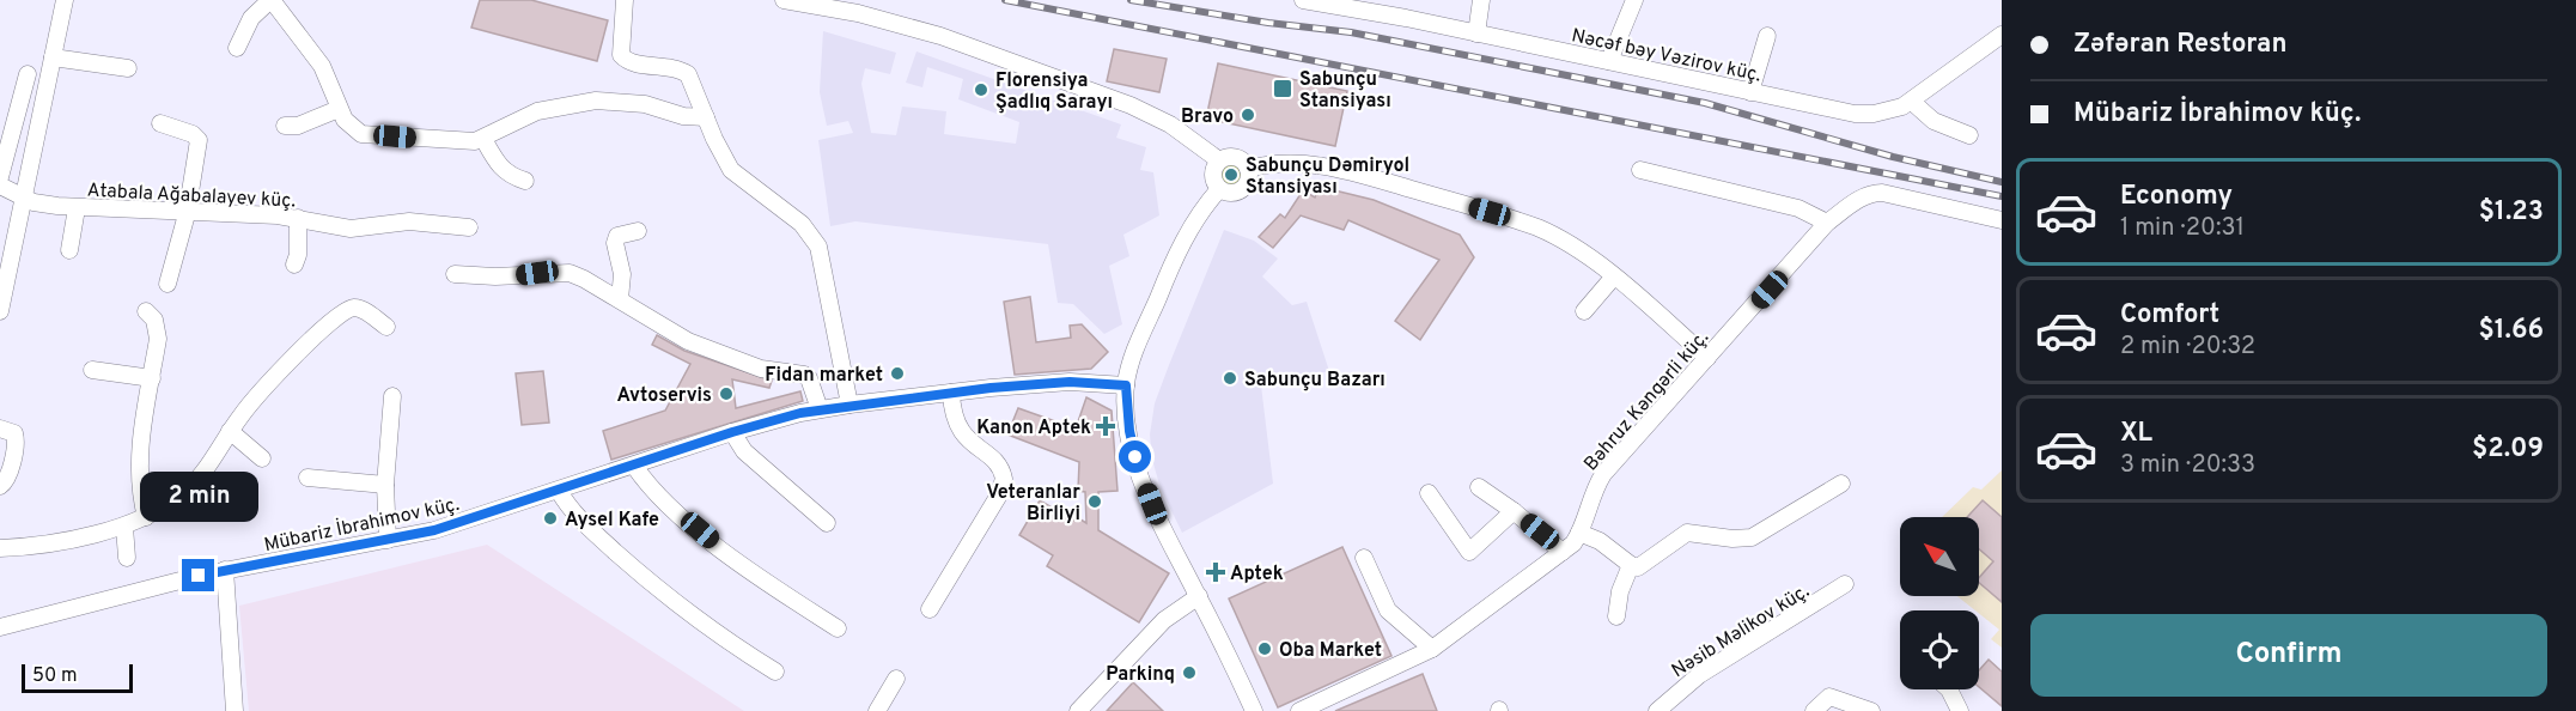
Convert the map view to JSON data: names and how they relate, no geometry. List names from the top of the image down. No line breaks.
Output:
{"streets":{"street":["Nəcəf bəy Vəzirov küç.","Atabala Ağabalayev küç.","Bəhruz Kəngərli küç.","Mübariz İbrahimov küç.","Nəsib Məlikov küç."]},"places":{"transit":["Sabunçu Stansiyası"],"other":["Florensiya Şadlıq Sarayı","Bravo","Sabunçu Dəmiryol Stansiyası","Fidan market","Sabunçu Bazarı","Avtoservis","Veteranlar Birliyi","Aysel Kafe","Oba Market","Parkinq"],"health":["Kanon Aptek","Aptek"]},"scale_bar":"50 m","north":"top left","page":{"banner":["Zəfəran Restoran","Mübariz İbrahimov küç."],"list":[{"name":"Economy","note":"1 min · 20:31","value":"$1.23"},{"name":"Comfort","note":"2 min · 20:32","value":"$1.66"},{"name":"XL","note":"3 min · 20:33","value":"$2.09"}],"bubble":"2 min","buttons":"Confirm","scale":"50 m"}}
